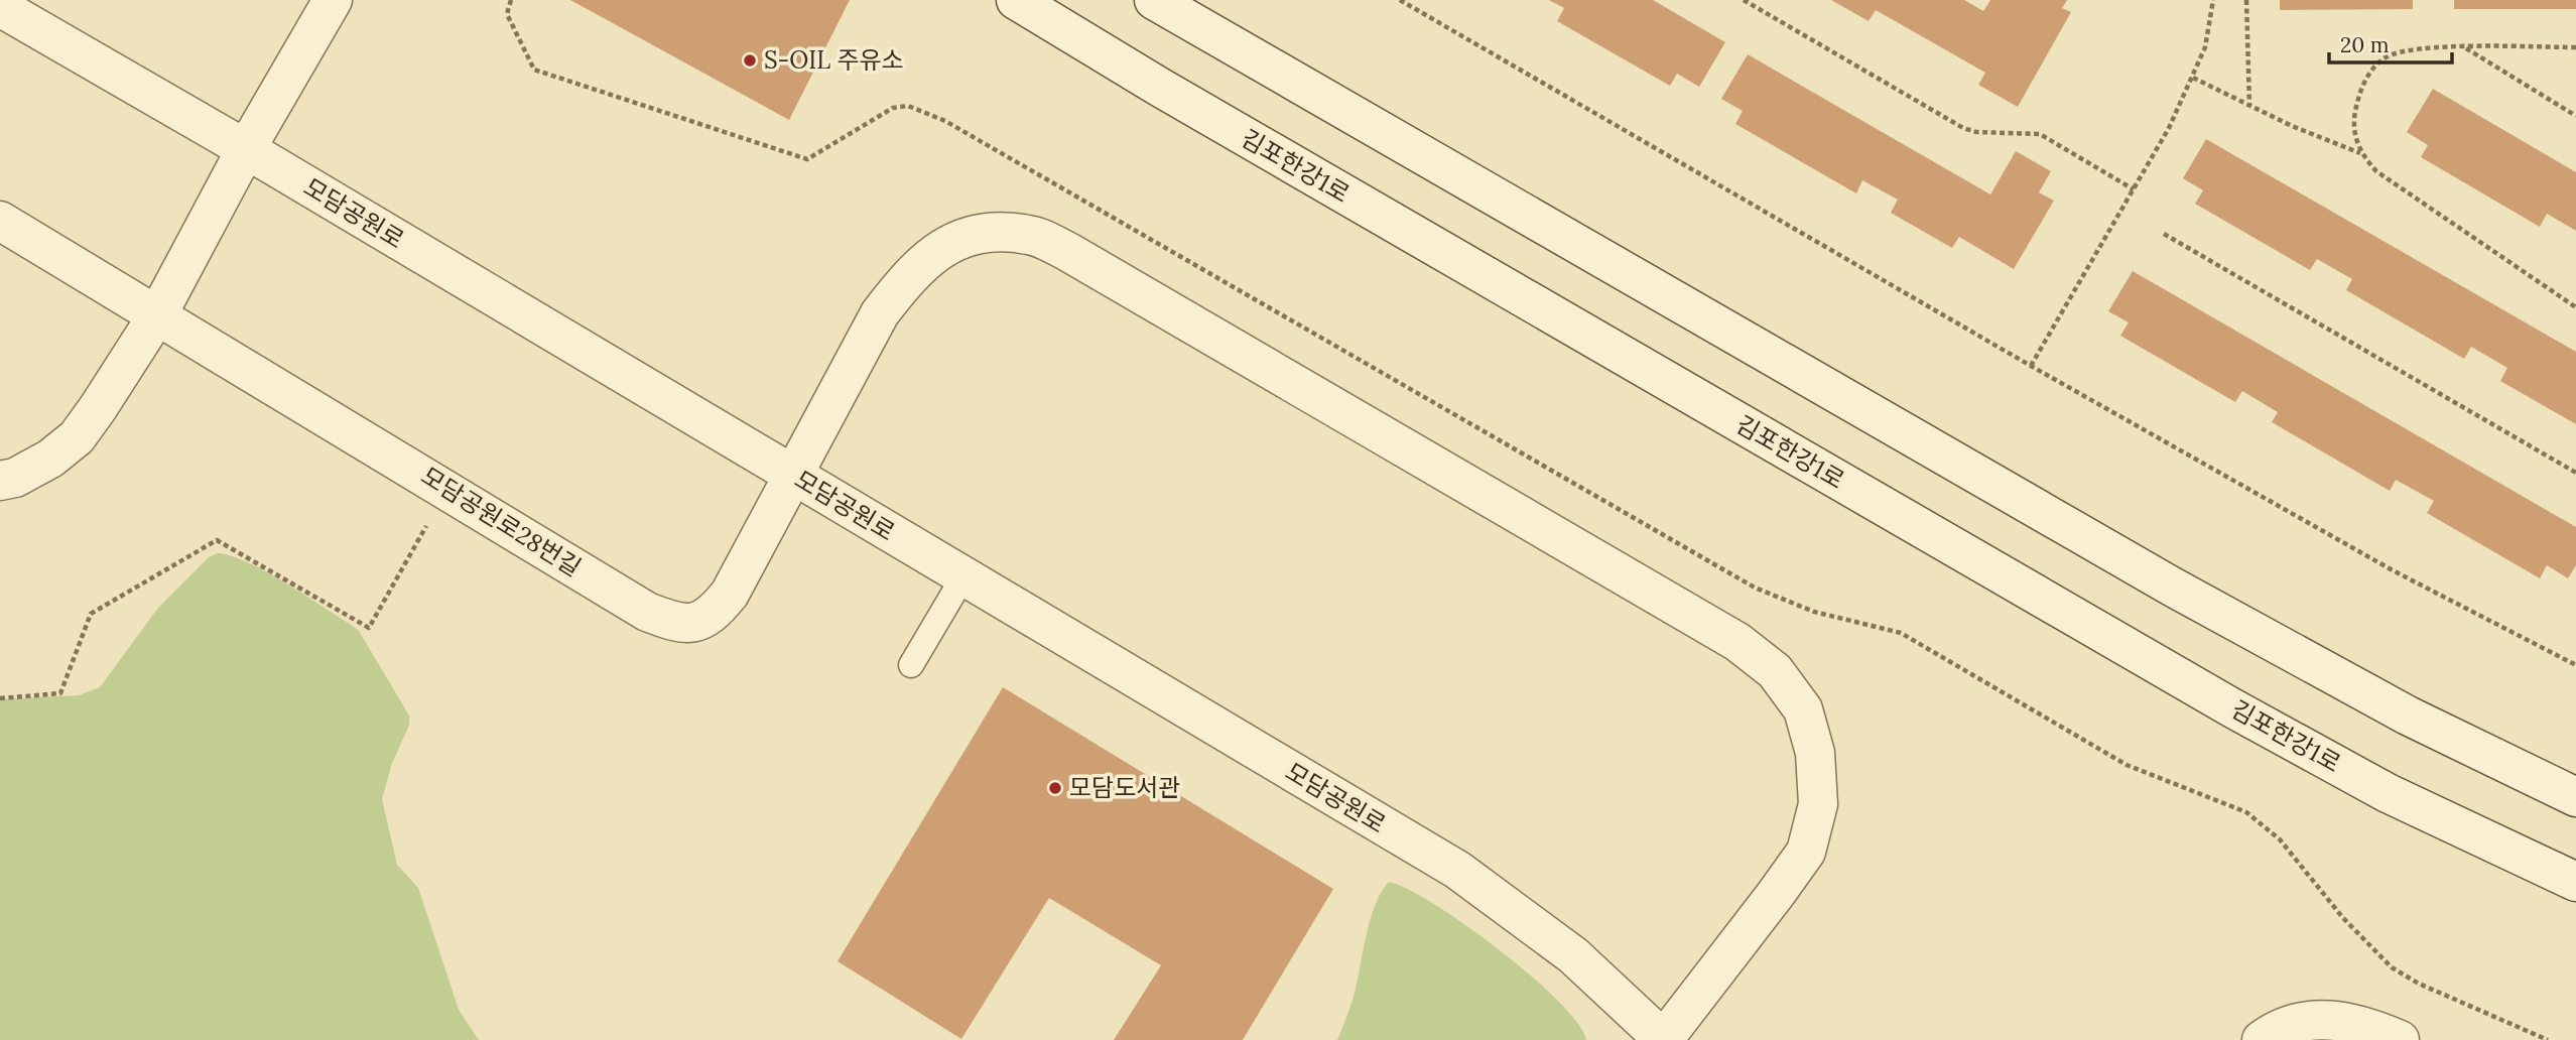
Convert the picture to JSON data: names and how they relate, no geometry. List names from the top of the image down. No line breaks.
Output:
{"streets":{"street":["김포한강1로","모담공원로","모담공원로28번길"]},"crossings":[["모담공원로","모담공원로28번길"]],"places":["S-OIL 주유소","모담도서관"],"scale_bar":"20 m"}
